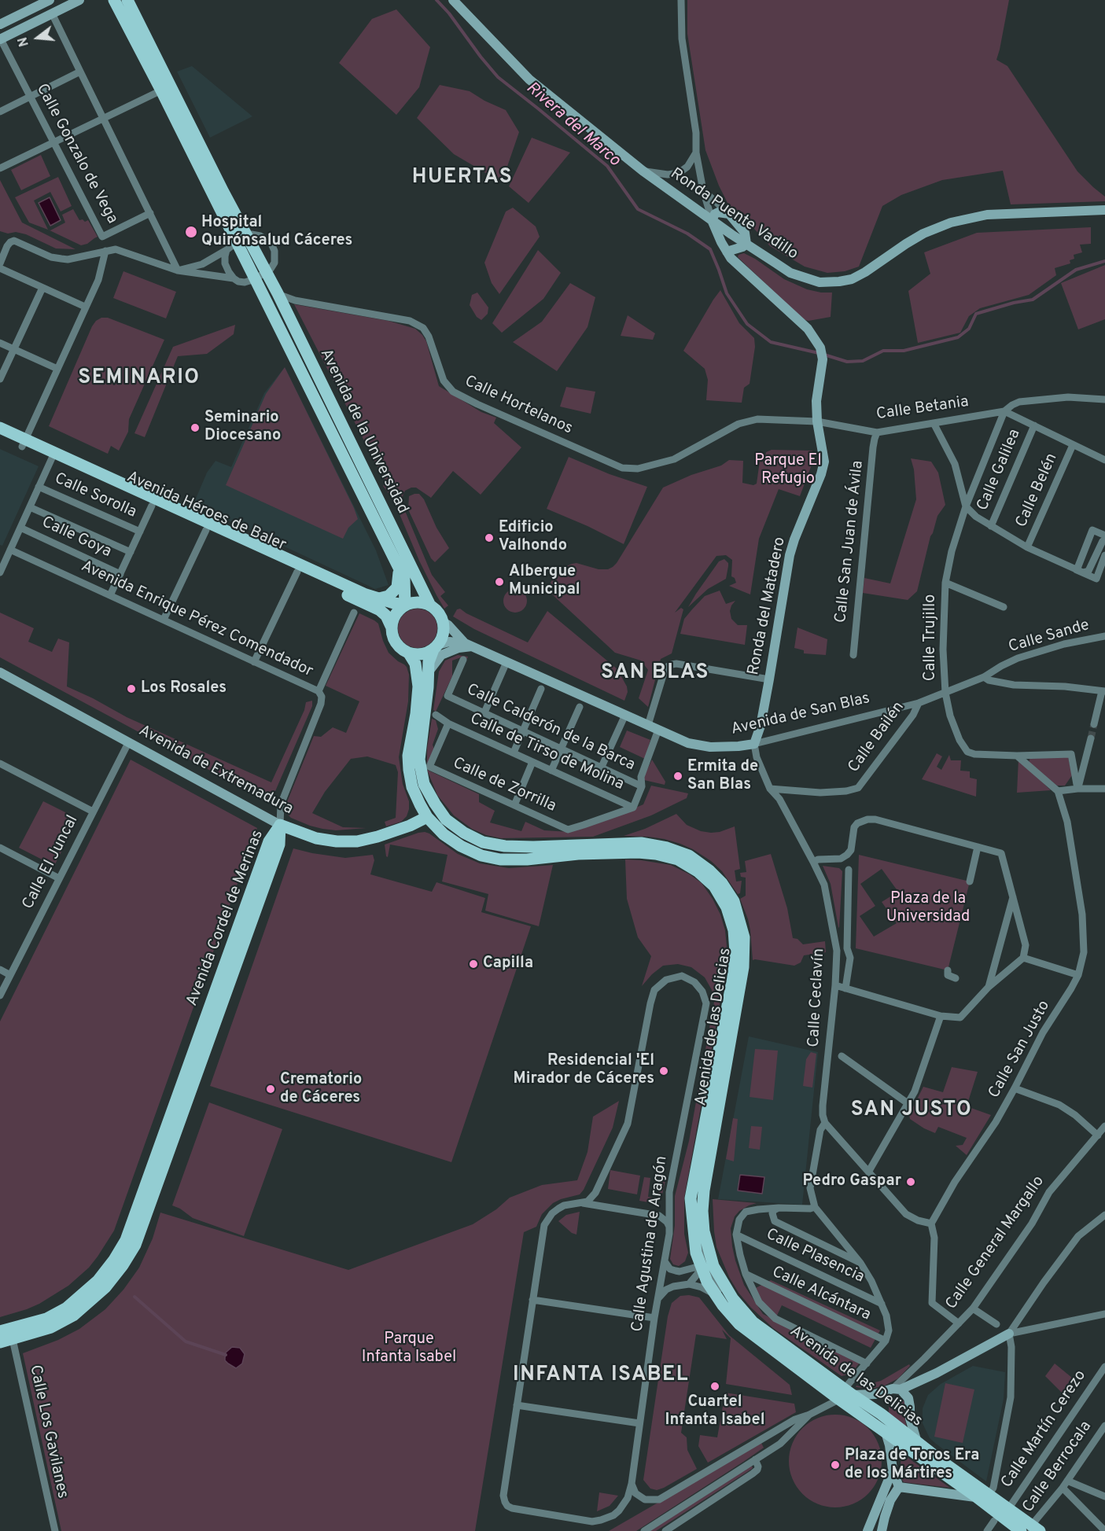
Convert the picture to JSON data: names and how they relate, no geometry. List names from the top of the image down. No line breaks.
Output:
{"streets":{"main road":["Avenida de la Universidad","Avenida Héroes de Baler","Avenida de Extremadura","Avenida Cordel de Merinas","Avenida de las Delicias"],"street":["Calle Gonzalo de Vega","Ronda Puente Vadillo","Calle Hortelanos","Calle Betania","Calle Galilea","Calle Belén","Calle Sorolla","Calle Goya","Calle San Juan de Ávila","Ronda del Matadero","Avenida Enrique Pérez Comendador","Calle Sande","Calle Trujillo","Avenida de San Blas","Calle Calderón de la Barca","Calle Bailén","Calle de Tirso de Molina","Calle de Zorrilla","Calle El Juncal","Calle Ceclavín","Calle San Justo","Calle General Margallo","Calle Agustina de Aragón","Calle Plasencia","Calle Alcántara","Calle Martín Cerezo","Calle Los Gavilanes","Calle Berrocala"]},"crossings":[["Calle Hortelanos","Calle Betania"],["Calle Hortelanos","Avenida de la Universidad"],["Calle Hortelanos","Ronda del Matadero"],["Calle Betania","Calle San Juan de Ávila"],["Calle Betania","Ronda del Matadero"],["Calle Betania","Calle Trujillo"],["Avenida de la Universidad","Avenida Héroes de Baler"],["Avenida de la Universidad","Avenida de las Delicias"],["Avenida Héroes de Baler","Avenida de las Delicias"],["Ronda del Matadero","Avenida de San Blas"],["Ronda del Matadero","Calle Ceclavín"],["Avenida Enrique Pérez Comendador","Avenida de Extremadura"],["Avenida Enrique Pérez Comendador","Avenida Cordel de Merinas"],["Calle Sande","Avenida de San Blas"],["Calle Trujillo","Avenida de San Blas"],["Avenida de San Blas","Calle Bailén"],["Avenida de San Blas","Calle Ceclavín"],["Calle Bailén","Calle Ceclavín"],["Calle de Tirso de Molina","Calle de Zorrilla"],["Avenida de Extremadura","Calle El Juncal"],["Avenida de Extremadura","Avenida Cordel de Merinas"],["Avenida de Extremadura","Avenida de las Delicias"],["Calle de Zorrilla","Avenida de las Delicias"],["Avenida Cordel de Merinas","Calle Los Gavilanes"]],"districts":["HUERTAS","SEMINARIO","SAN BLAS","SAN JUSTO","INFANTA ISABEL"],"water":["Rivera del Marco"],"parks":["Parque El Refugio","Plaza de la Universidad","Parque Infanta Isabel"],"places":["Hospital Quirónsalud Cáceres","Seminario Diocesano","Edificio Valhondo","Albergue Municipal","Los Rosales","Ermita de San Blas","Capilla","Residencial 'El Mirador de Cáceres","Crematorio de Cáceres","Pedro Gaspar","Cuartel Infanta Isabel","Plaza de Toros Era de los Mártires"],"north":"left"}
